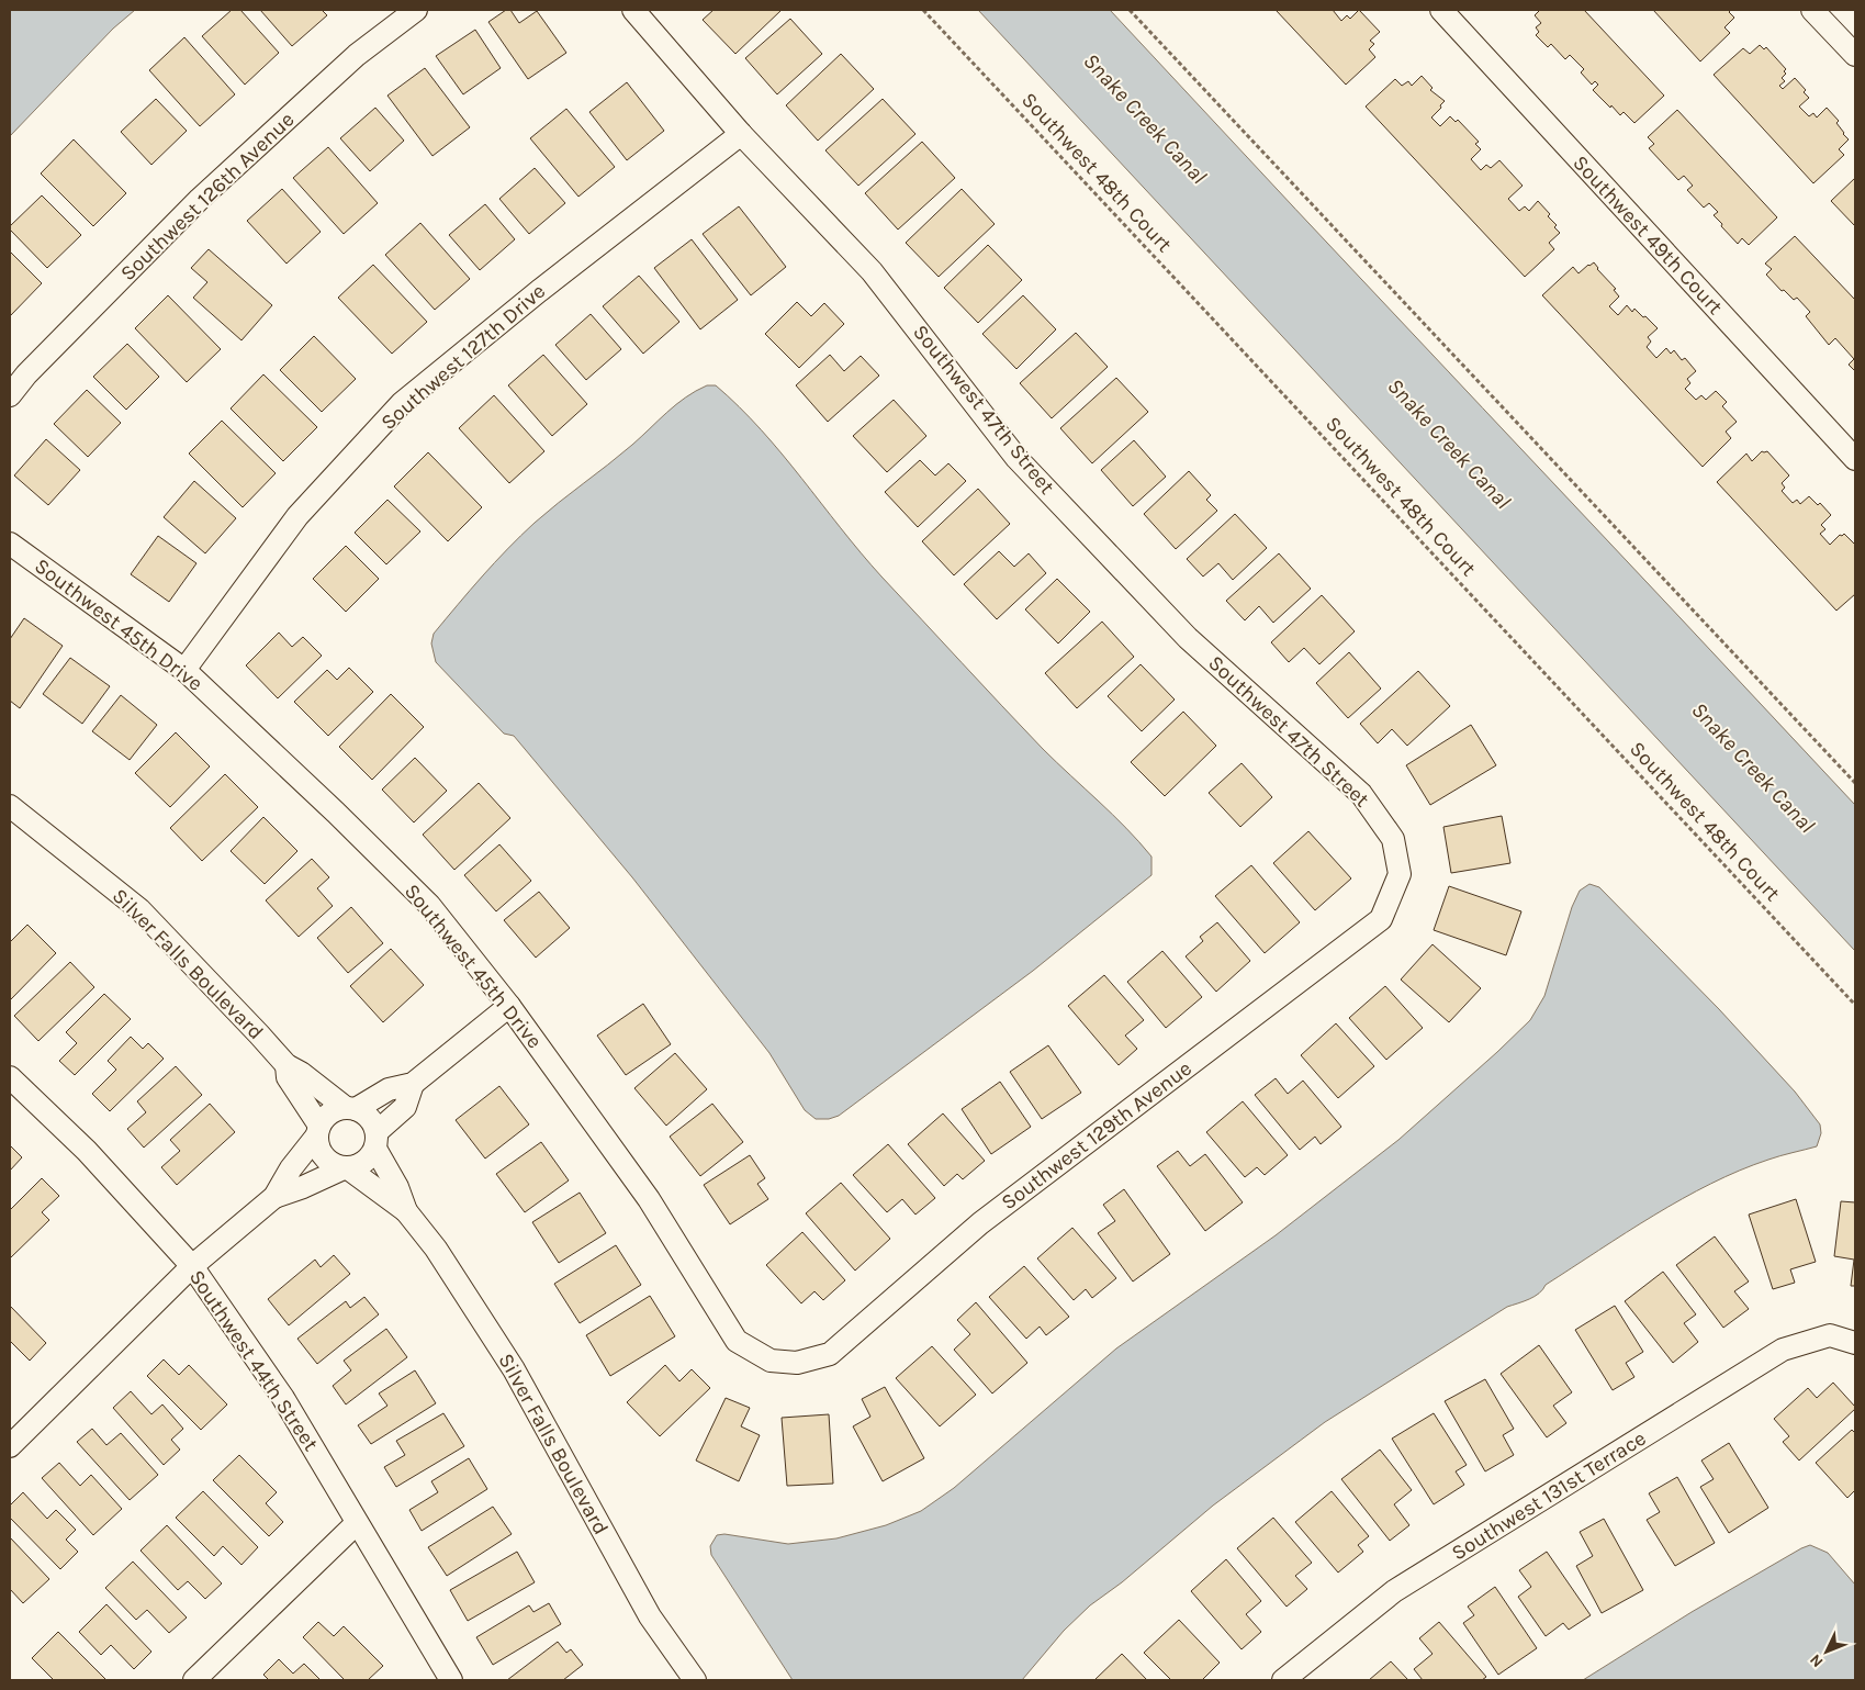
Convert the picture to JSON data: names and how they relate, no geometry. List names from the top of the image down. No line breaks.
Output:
{"streets":{"street":["Southwest 126th Avenue","Southwest 49th Court","Southwest 127th Drive","Southwest 47th Street","Southwest 45th Drive","Silver Falls Boulevard","Southwest 129th Avenue","Southwest 44th Street","Southwest 131st Terrace"],"path":["Southwest 48th Court"]},"crossings":[["Southwest 127th Drive","Southwest 47th Street"],["Southwest 127th Drive","Southwest 45th Drive"],["Southwest 47th Street","Southwest 129th Avenue"],["Southwest 45th Drive","Southwest 129th Avenue"]],"water":["Snake Creek Canal"],"north":"bottom left"}
